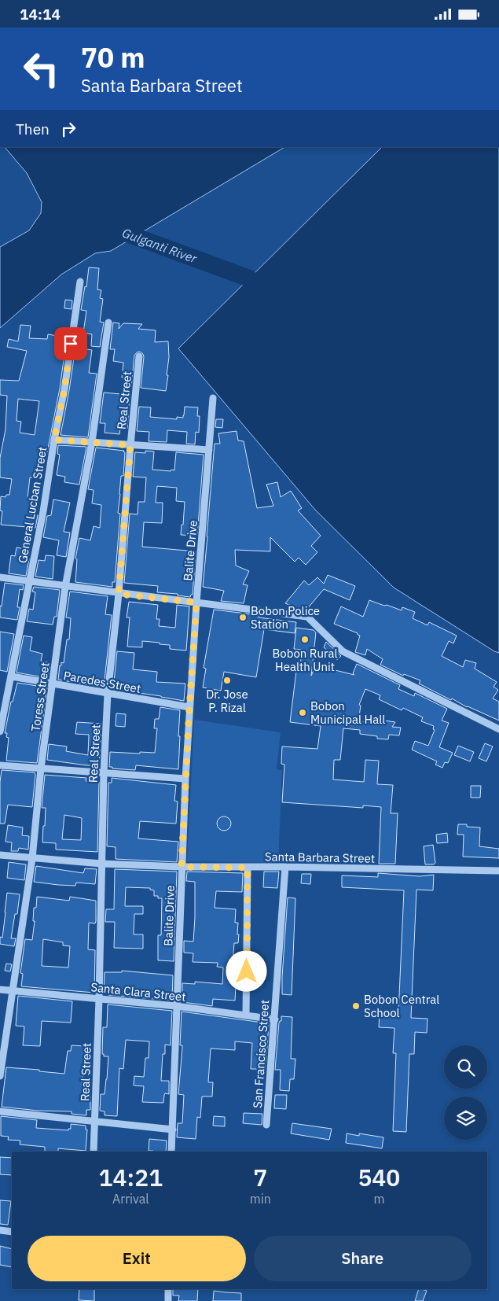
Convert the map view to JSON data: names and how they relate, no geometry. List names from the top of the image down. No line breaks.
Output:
{"streets":{"street":["Real Street","General Lucban Street","Balite Drive","Paredes Street","Toress Street","Santa Barbara Street","Santa Clara Street","San Francisco Street"]},"crossings":[["Real Street","Paredes Street"],["Real Street","Santa Barbara Street"],["Real Street","Santa Clara Street"],["General Lucban Street","Paredes Street"],["Balite Drive","Paredes Street"],["Balite Drive","Santa Barbara Street"],["Balite Drive","Santa Clara Street"],["Paredes Street","Toress Street"],["Toress Street","Santa Barbara Street"],["Toress Street","Santa Clara Street"],["Santa Barbara Street","San Francisco Street"],["Santa Clara Street","San Francisco Street"]],"water":["Gulganti River"],"places":["Bobon Police Station","Bobon Rural Health Unit","Dr. Jose P. Rizal","Bobon Municipal Hall","Bobon Central School"],"page":{"status":"14:14","turn":["70 m","Santa Barbara Street"],"then":"Then","eta":["14:21","Arrival","7","min","540","m"],"buttons":["Exit","Share"]}}
